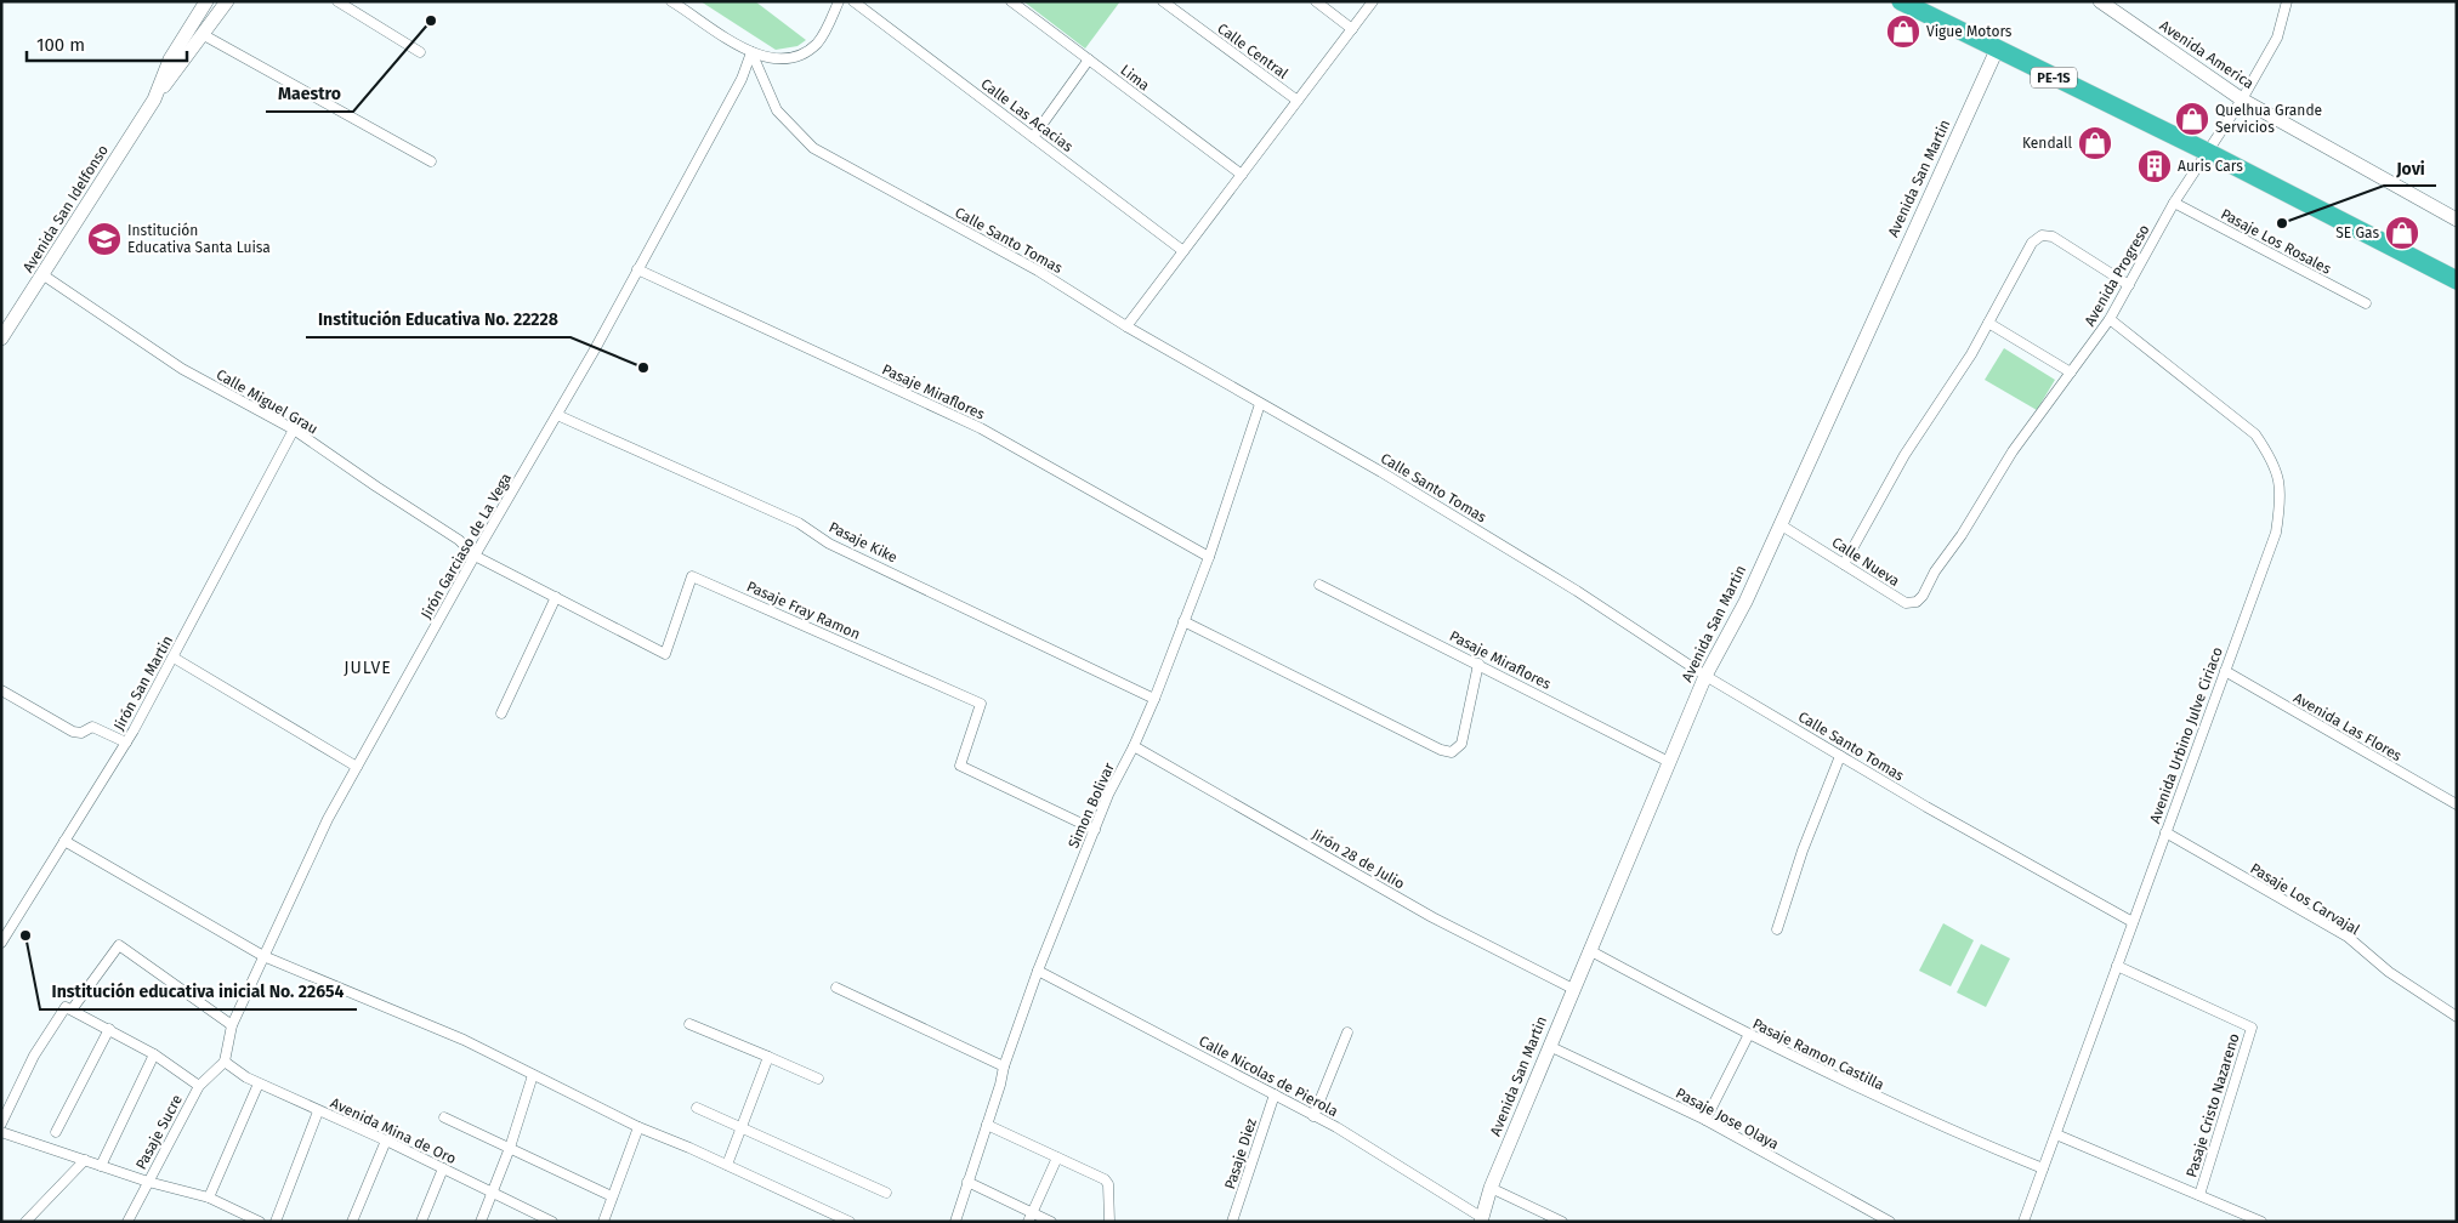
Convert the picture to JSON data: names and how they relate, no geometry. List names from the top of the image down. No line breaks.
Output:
{"streets":{"highway":["PE-1S"],"street":["Calle Central","Avenida America","Lima","Calle Las Acacias","Avenida San Martin","Avenida San Idelfonso","Calle Santo Tomas","Pasaje Los Rosales","Avenida Progreso","Pasaje Miraflores","Calle Miguel Grau","Pasaje Kike","Jirón Garciaso de La Vega","Calle Nueva","Pasaje Fray Ramon","Jirón San Martin","Avenida Las Flores","Avenida Urbino Julve Ciriaco","Simon Bolivar","Jirón 28 de Julio","Pasaje Los Carvajal","Pasaje Ramon Castilla","Calle Nicolas de Pierola","Pasaje Cristo Nazareno","Pasaje Jose Olaya","Avenida Mina de Oro","Pasaje Sucre","Pasaje Diez"]},"crossings":[["Avenida America","Avenida Progreso"],["PE-1S","Avenida San Martin"],["PE-1S","Avenida Progreso"],["Avenida San Martin","Calle Santo Tomas"],["Avenida San Martin","Pasaje Miraflores"],["Avenida San Martin","Calle Nueva"],["Avenida San Martin","Jirón 28 de Julio"],["Avenida San Martin","Pasaje Ramon Castilla"],["Avenida San Martin","Calle Nicolas de Pierola"],["Avenida San Martin","Pasaje Jose Olaya"],["Avenida San Idelfonso","Calle Miguel Grau"],["Calle Santo Tomas","Jirón Garciaso de La Vega"],["Calle Santo Tomas","Avenida Urbino Julve Ciriaco"],["Calle Santo Tomas","Simon Bolivar"],["Pasaje Los Rosales","Avenida Progreso"],["Avenida Progreso","Calle Nueva"],["Avenida Progreso","Avenida Urbino Julve Ciriaco"],["Pasaje Miraflores","Jirón Garciaso de La Vega"],["Pasaje Miraflores","Simon Bolivar"],["Calle Miguel Grau","Jirón Garciaso de La Vega"],["Calle Miguel Grau","Pasaje Fray Ramon"],["Calle Miguel Grau","Jirón San Martin"],["Pasaje Kike","Jirón Garciaso de La Vega"],["Pasaje Kike","Simon Bolivar"],["Jirón Garciaso de La Vega","Pasaje Fray Ramon"],["Jirón Garciaso de La Vega","Avenida Mina de Oro"],["Jirón Garciaso de La Vega","Pasaje Sucre"],["Pasaje Fray Ramon","Simon Bolivar"],["Avenida Las Flores","Avenida Urbino Julve Ciriaco"],["Avenida Urbino Julve Ciriaco","Pasaje Los Carvajal"],["Avenida Urbino Julve Ciriaco","Pasaje Ramon Castilla"],["Avenida Urbino Julve Ciriaco","Pasaje Cristo Nazareno"],["Simon Bolivar","Jirón 28 de Julio"],["Simon Bolivar","Calle Nicolas de Pierola"],["Calle Nicolas de Pierola","Pasaje Diez"],["Avenida Mina de Oro","Pasaje Sucre"]],"districts":["JULVE"],"places":{"other":["Maestro","Jovi","Institución Educativa No. 22228","Institución educativa inicial No. 22654"],"shop":["Vigue Motors","Quelhua Grande Servicios","Kendall","SE Gas"],"building":["Auris Cars"],"school or university":["Institución Educativa Santa Luisa"]},"scale_bar":"100 m"}
